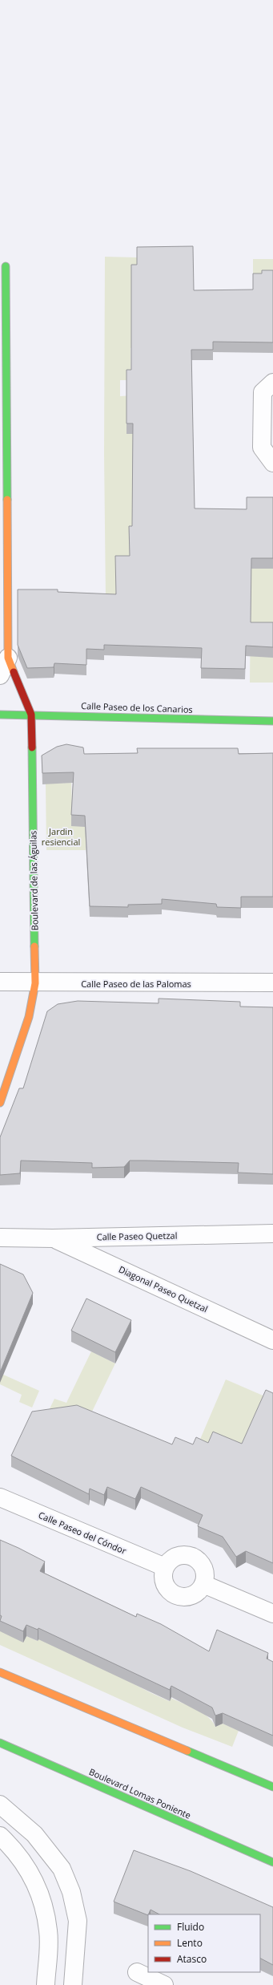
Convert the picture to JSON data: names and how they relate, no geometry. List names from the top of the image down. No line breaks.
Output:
{"streets":{"street":["Calle Paseo de los Canarios","Boulevard de las Águilas","Calle Paseo de las Palomas","Calle Paseo Quetzal","Diagonal Paseo Quetzal","Calle Paseo del Cóndor","Boulevard Lomas Poniente"]},"crossings":[["Calle Paseo de los Canarios","Boulevard de las Águilas"],["Boulevard de las Águilas","Calle Paseo de las Palomas"],["Calle Paseo Quetzal","Diagonal Paseo Quetzal"]],"parks":["Jardin resiencial"],"legend":["Fluido","Lento","Atasco"]}
